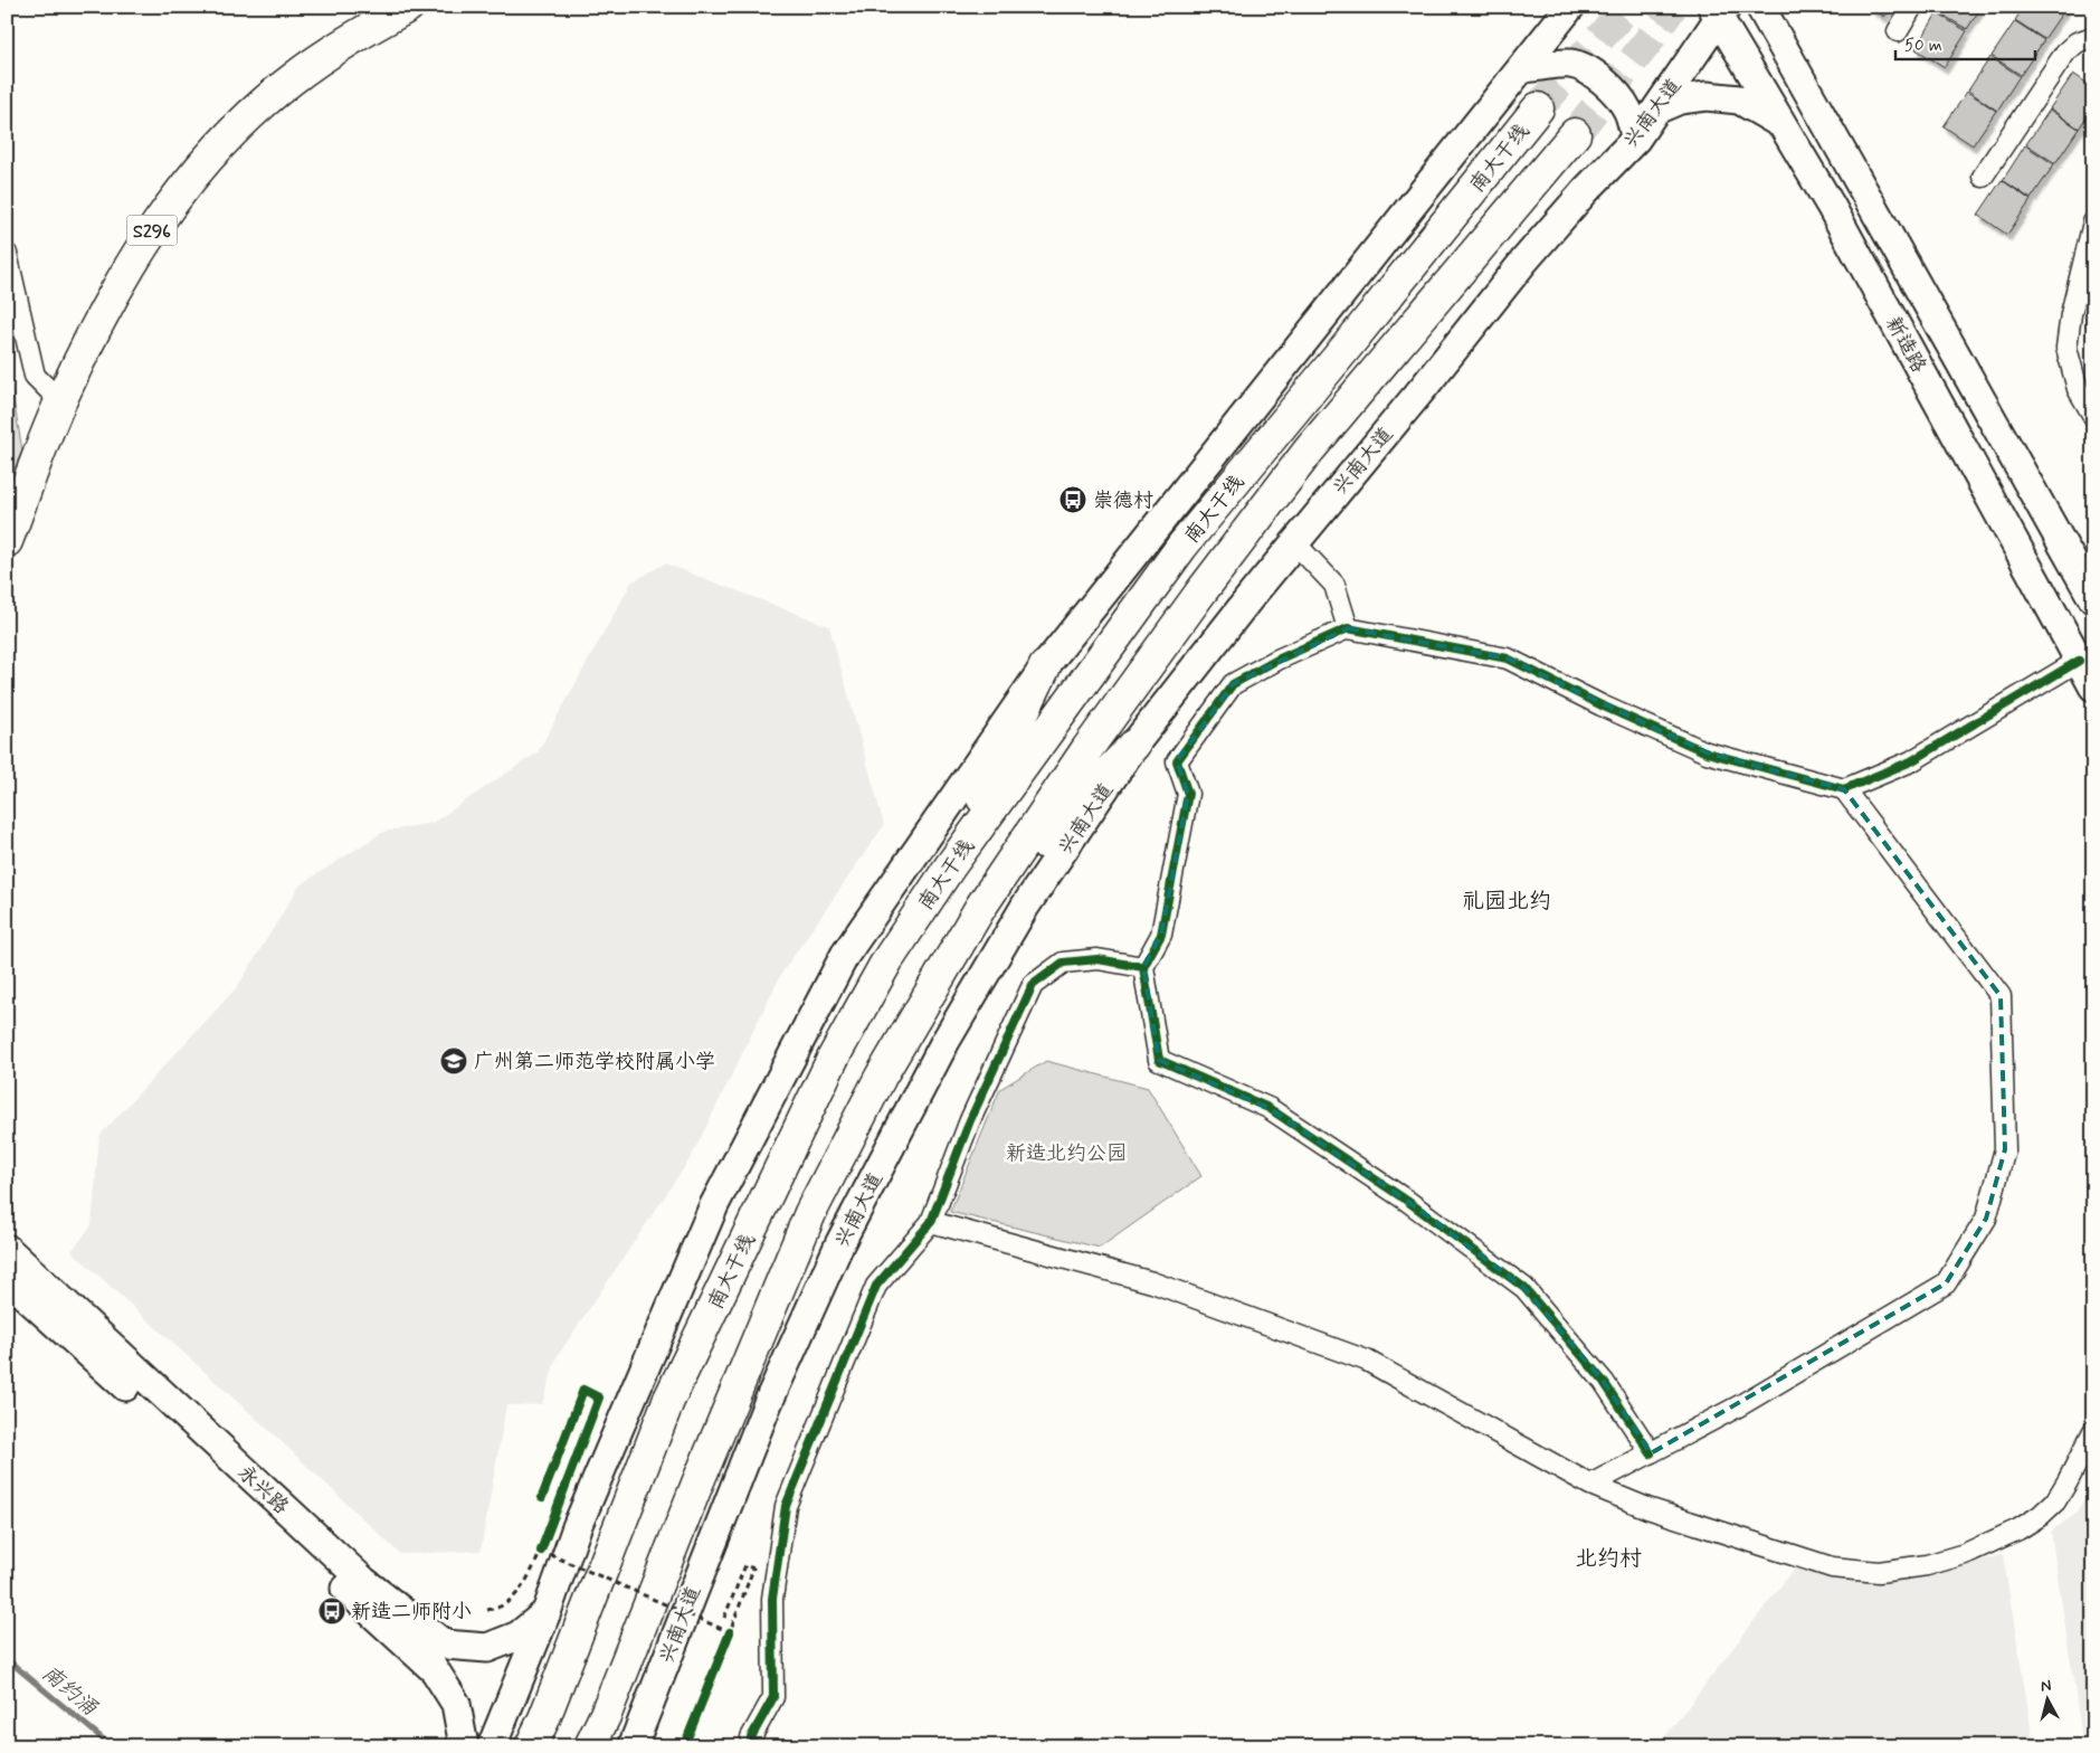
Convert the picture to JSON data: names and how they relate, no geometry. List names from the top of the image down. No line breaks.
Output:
{"streets":{"main road":["兴南大道","南大干线","S296","新造路","永兴路"]},"crossings":[["兴南大道","新造路"]],"districts":["礼园北约","北约村"],"water":["南约涌"],"parks":["新造北约公园"],"places":{"bus stop":["崇德村","新造二师附小"],"school or university":["广州第二师范学校附属小学"]},"scale_bar":"50 m","north":"top"}
